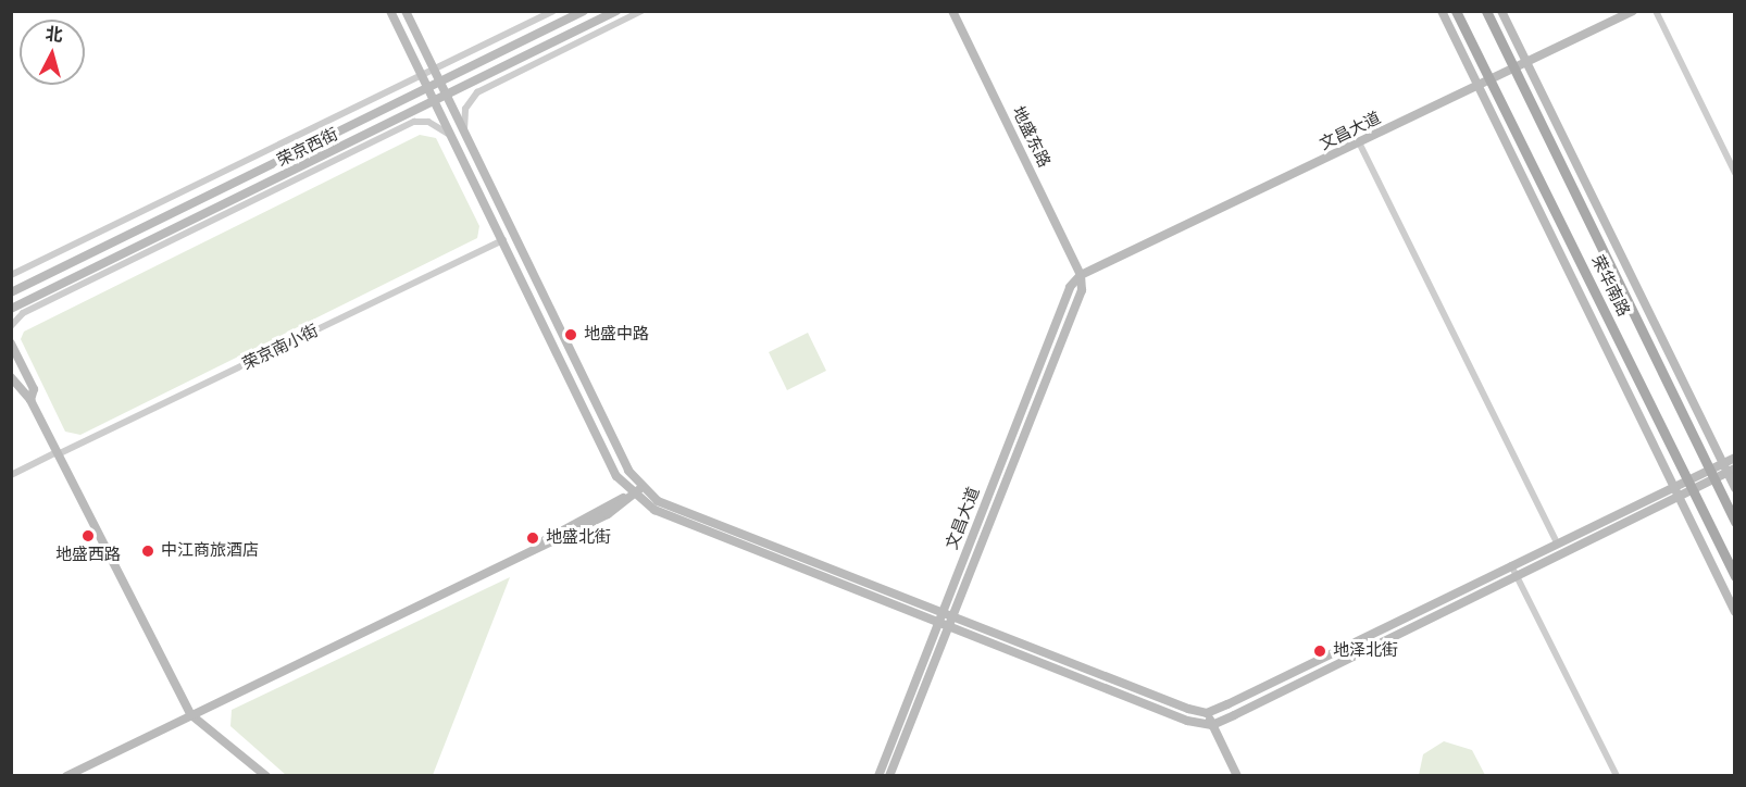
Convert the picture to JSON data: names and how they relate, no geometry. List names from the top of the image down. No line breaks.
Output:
{"streets":{"main road":["荣华南路"],"street":["文昌大道","地盛东路","荣京西街","荣京南小街"]},"crossings":[["文昌大道","地盛东路"],["文昌大道","荣华南路"]],"places":["地盛中路","地盛西路","地盛北街","中江商旅酒店","地泽北街"],"north":"top"}
